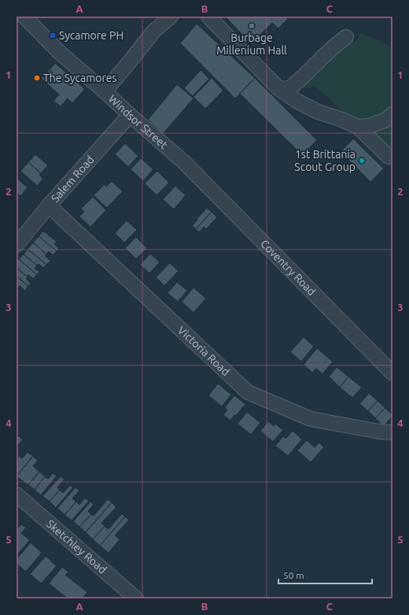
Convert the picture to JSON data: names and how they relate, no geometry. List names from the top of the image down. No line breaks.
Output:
{"streets":{"street":["Windsor Street","Salem Road","Coventry Road","Victoria Road","Sketchley Road"]},"crossings":[["Windsor Street","Salem Road"],["Windsor Street","Coventry Road"],["Salem Road","Victoria Road"]],"places":{"other":["Burbage Millenium Hall","The Sycamores","1st Brittania Scout Group"],"transit":["Sycamore PH"]},"scale_bar":"50 m","grid":{"columns":["A","B","C"],"rows":["1","2","3","4","5"]}}
